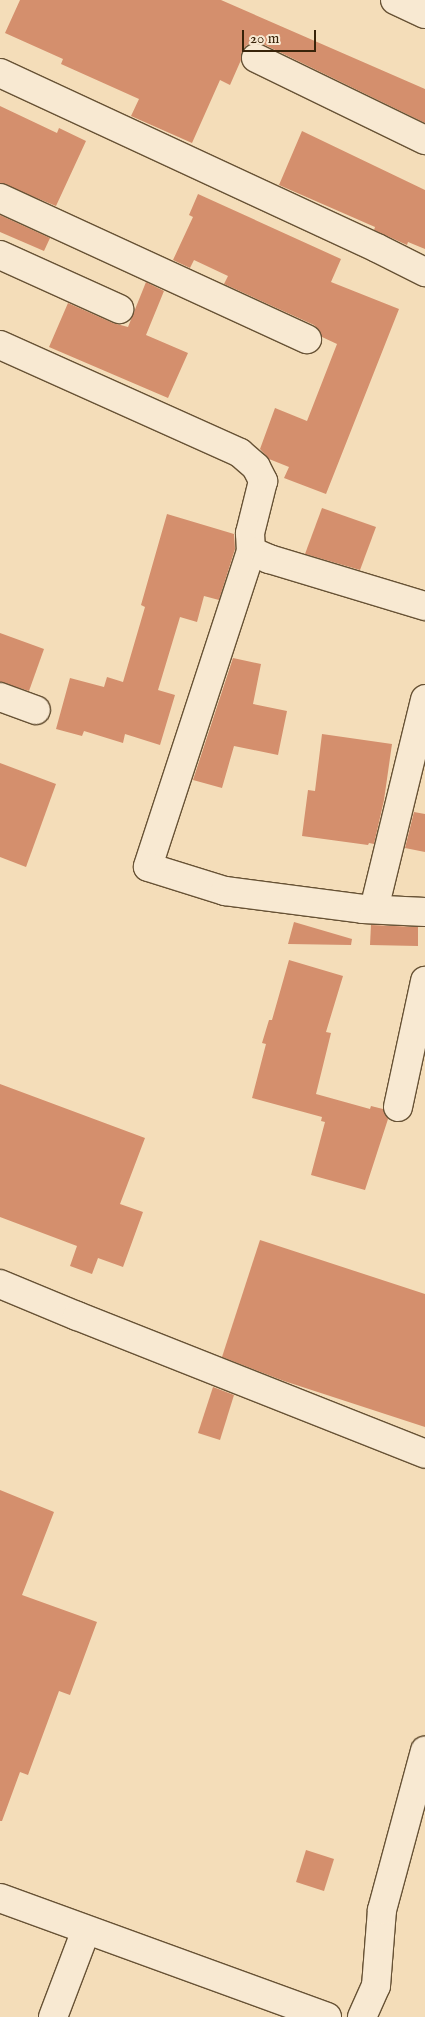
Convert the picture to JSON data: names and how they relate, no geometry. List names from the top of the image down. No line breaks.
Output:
{"scale_bar":"20 m"}
